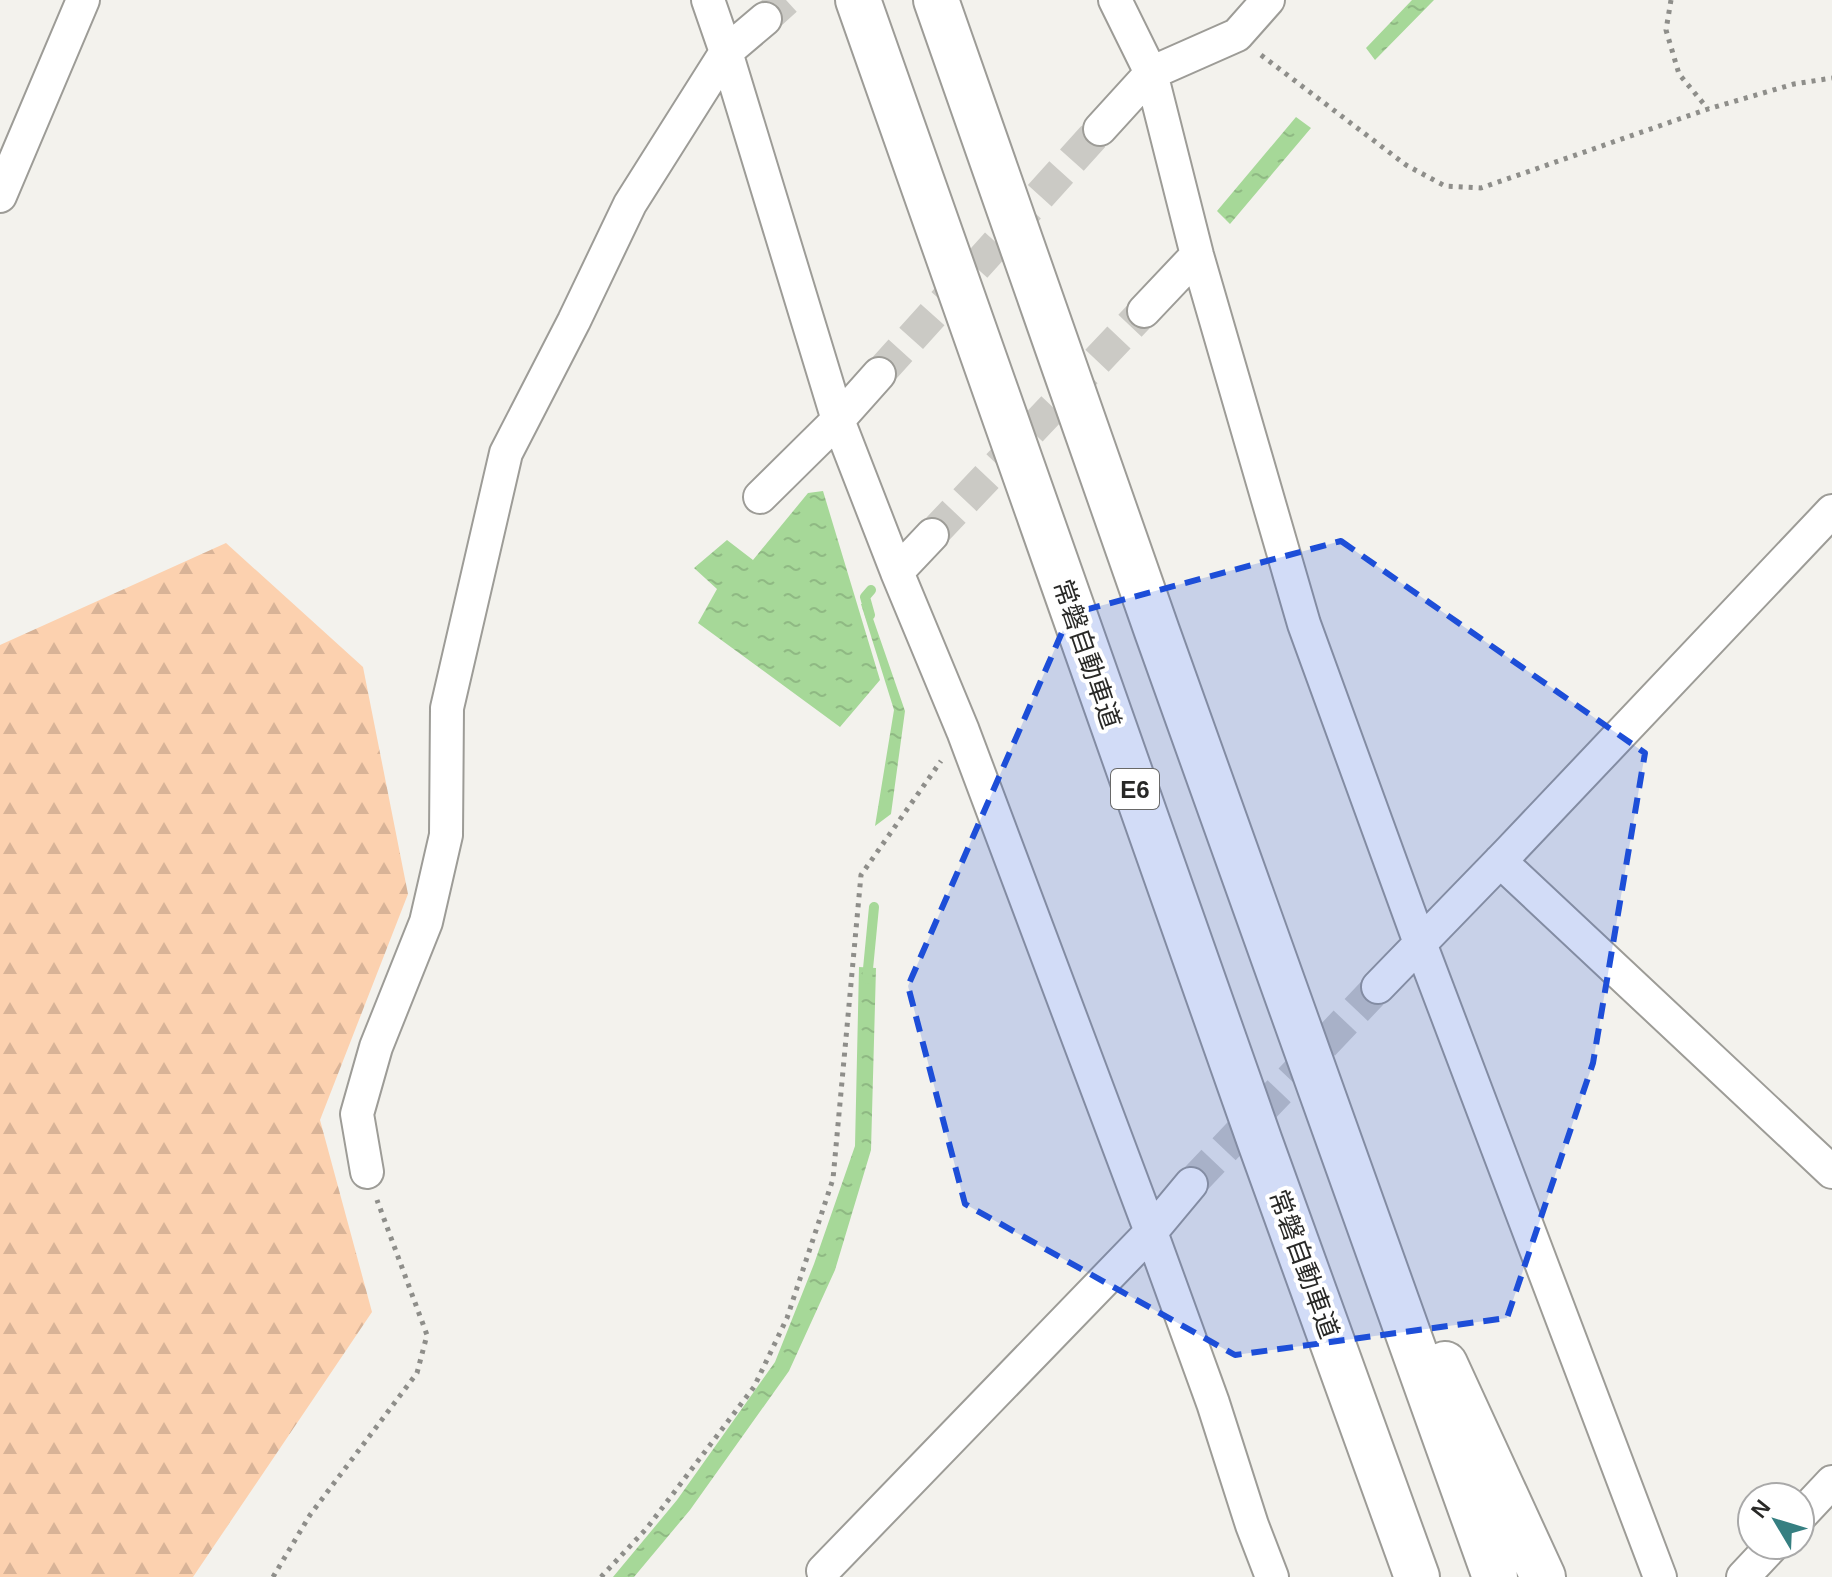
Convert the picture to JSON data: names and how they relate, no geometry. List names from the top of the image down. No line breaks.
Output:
{"streets":{"highway":["常磐自動車道","E6"]},"north":"top left"}
